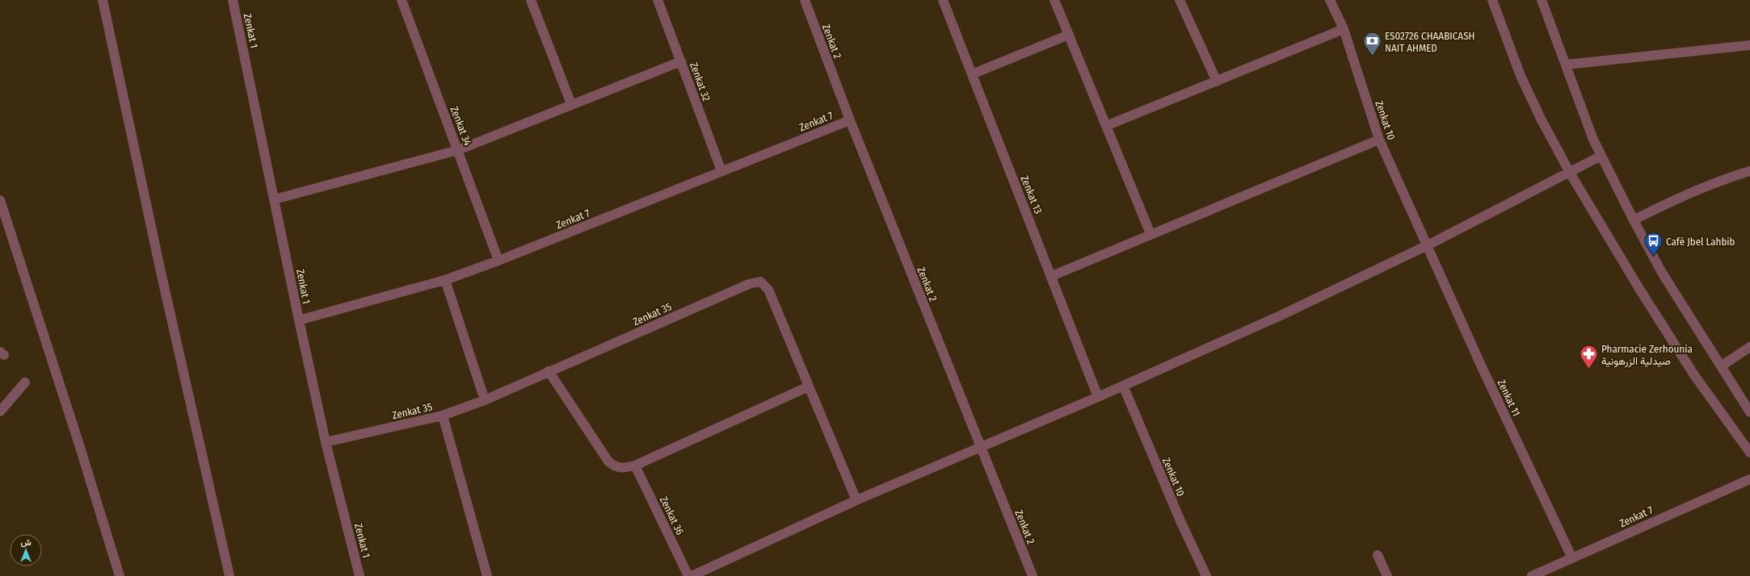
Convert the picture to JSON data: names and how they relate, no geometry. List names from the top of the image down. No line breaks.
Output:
{"streets":{"street":["Zenkat 1","Zenkat 2","Zenkat 32","Zenkat 10","Zenkat 7","Zenkat 34","Zenkat 13","Zenkat 35","Zenkat 11","Zenkat 36"]},"crossings":[["Zenkat 1","Zenkat 7"],["Zenkat 1","Zenkat 35"],["Zenkat 2","Zenkat 7"],["Zenkat 32","Zenkat 7"],["Zenkat 10","Zenkat 11"],["Zenkat 7","Zenkat 34"],["Zenkat 7","Zenkat 11"]],"places":{"bank":["ES02726 CHAABICASH NAIT AHMED"],"bus stop":["Café Jbel Lahbib"],"pharmacy":["Pharmacie Zerhounia صيدلية الزرهونية"]},"north":"top"}
